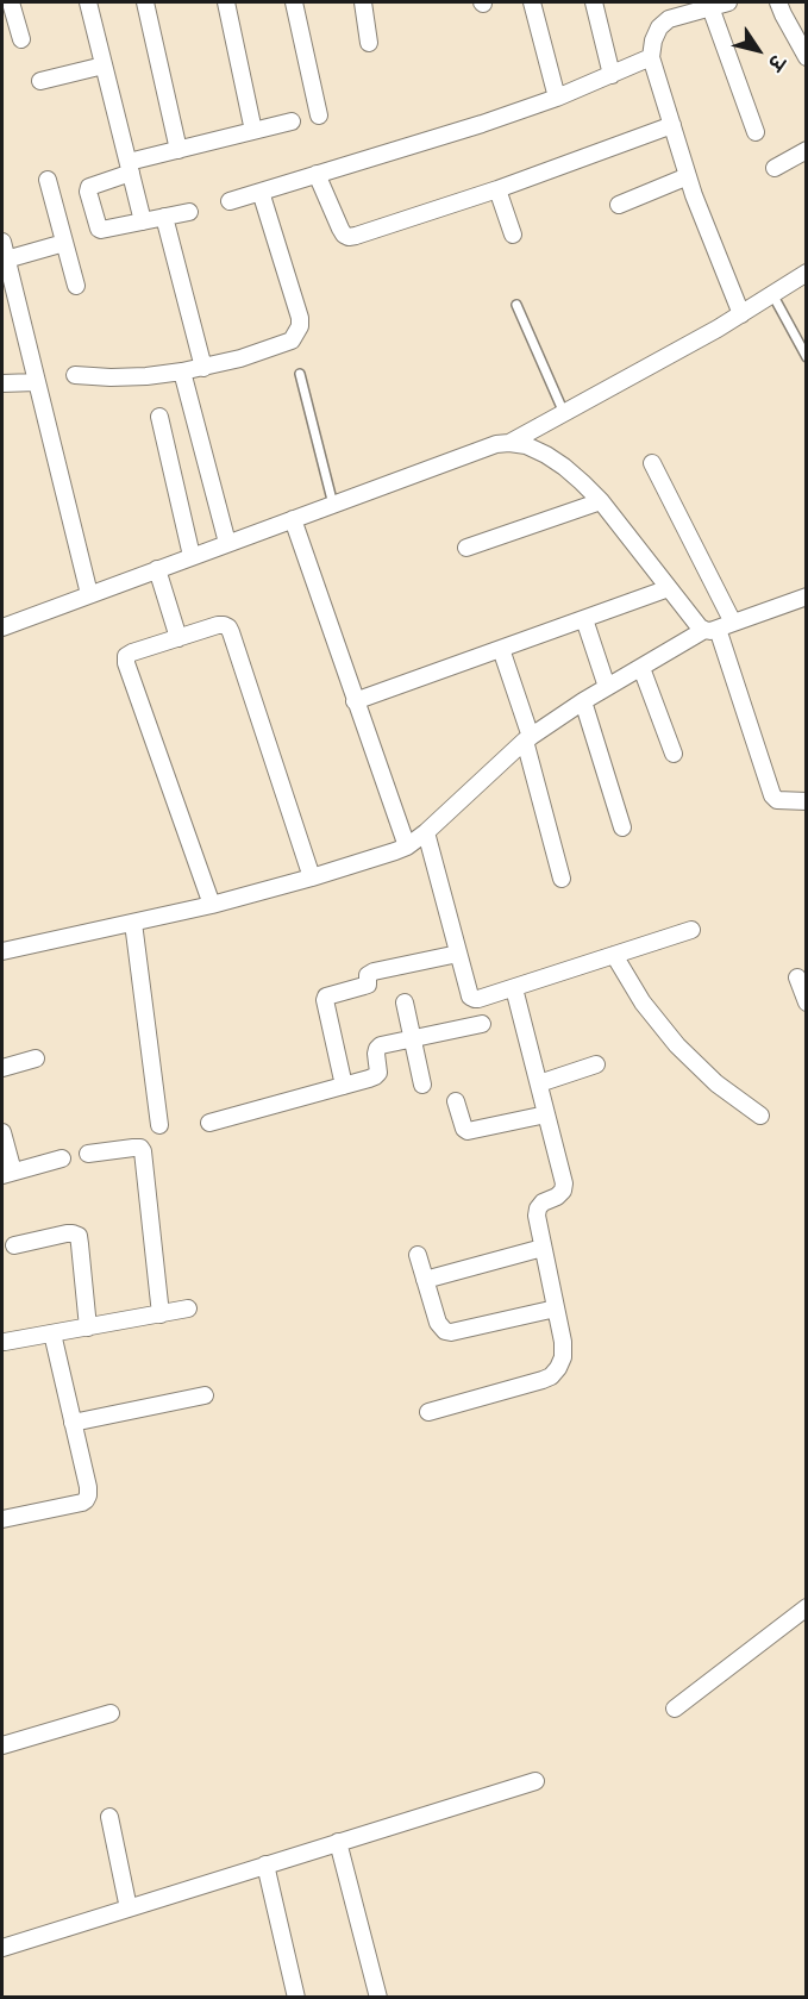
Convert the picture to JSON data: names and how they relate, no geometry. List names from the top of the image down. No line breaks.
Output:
{"north":"bottom right"}
